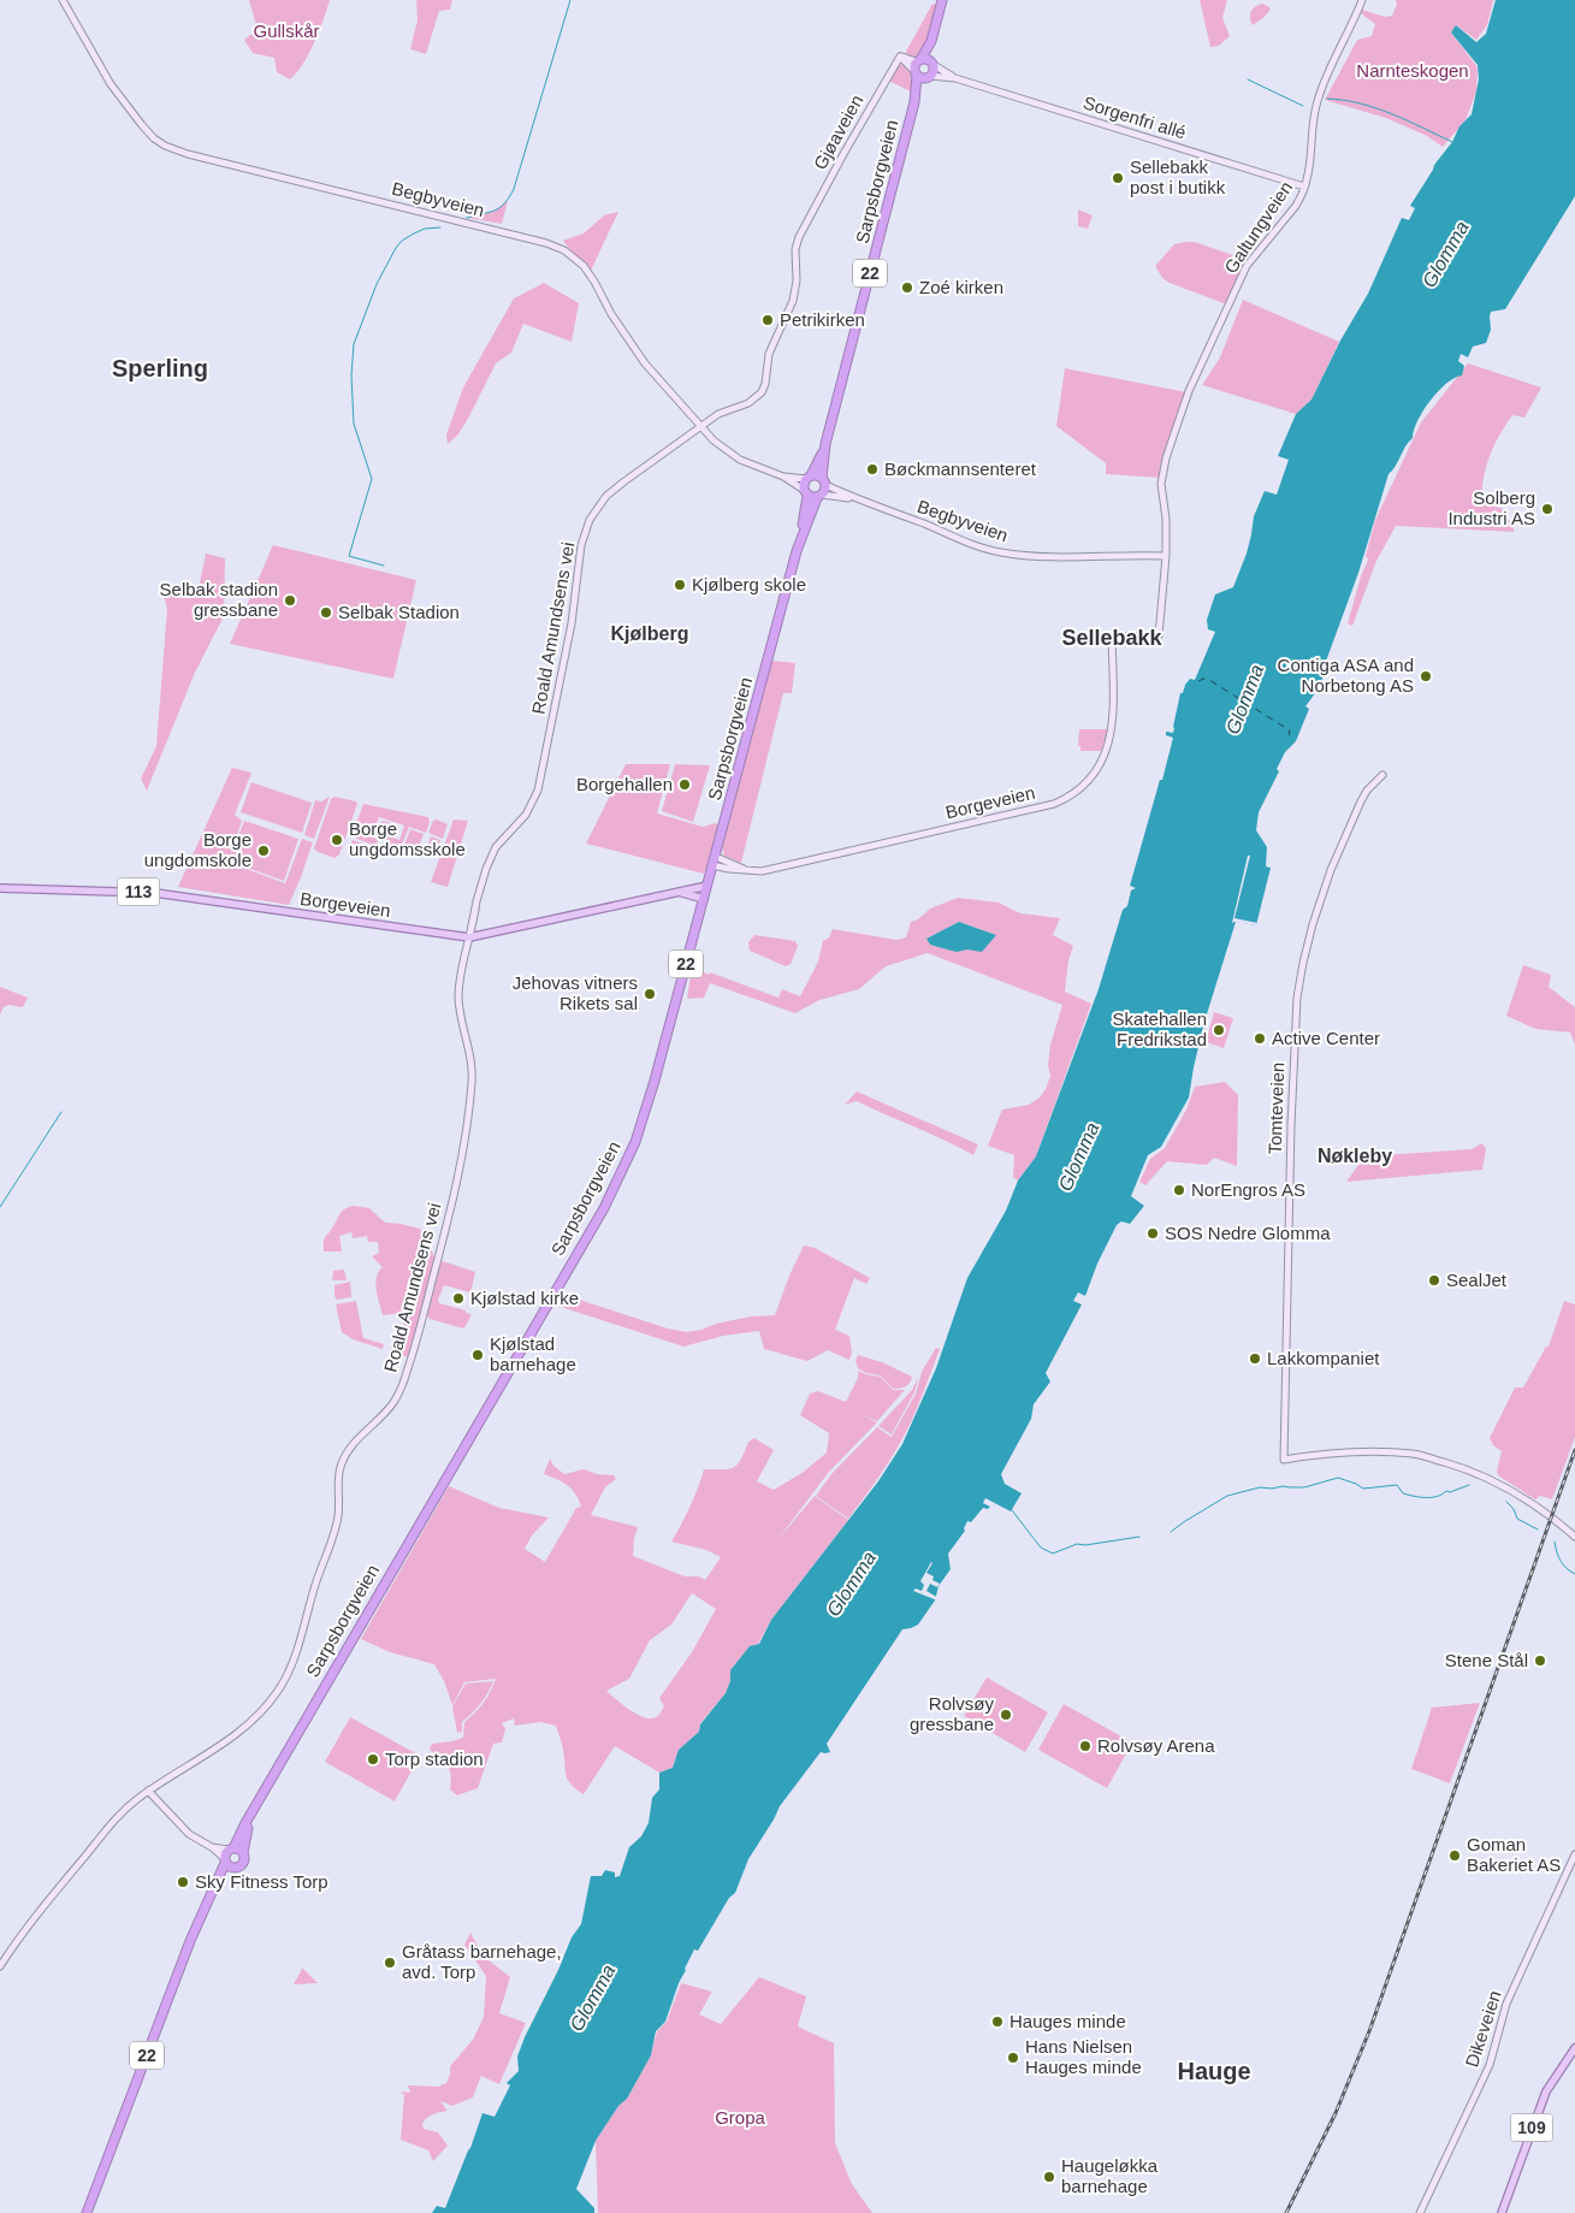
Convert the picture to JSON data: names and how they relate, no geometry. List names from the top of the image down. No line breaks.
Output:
{"streets":{"highway":["Sarpsborgveien","22"],"main road":["Borgeveien","113","109"],"street":["Sorgenfri allé","Gjøaveien","Begbyveien","Galtungveien","Roald Amundsens vei","Tomteveien","Dikeveien"]},"crossings":[["Sorgenfri allé","Gjøaveien"],["Sorgenfri allé","Galtungveien"],["Gjøaveien","Sarpsborgveien"],["Gjøaveien","22"],["Gjøaveien","Roald Amundsens vei"],["Sarpsborgveien","Begbyveien"],["Sarpsborgveien","22"],["Sarpsborgveien","Borgeveien"],["Begbyveien","Galtungveien"],["Begbyveien","22"],["Begbyveien","Roald Amundsens vei"],["Galtungveien","Borgeveien"],["Roald Amundsens vei","Borgeveien"]],"districts":["Sperling","Kjølberg","Sellebakk","Nøkleby","Hauge"],"water":["Glomma"],"parks":["Gullskår","Narnteskogen","Gropa"],"places":["Sellebakk post i butikk","Zoé kirken","Petrikirken","Bøckmannsenteret","Solberg Industri AS","Kjølberg skole","Selbak stadion gressbane","Selbak Stadion","Contiga ASA and Norbetong AS","Borgehallen","Borge ungdomsskole","Borge ungdomskole","Jehovas vitners Rikets sal","Skatehallen Fredrikstad","Active Center","NorEngros AS","SOS Nedre Glomma","SealJet","Kjølstad kirke","Kjølstad barnehage","Lakkompaniet","Stene Stål","Rolvsøy gressbane","Rolvsøy Arena","Torp stadion","Goman Bakeriet AS","Sky Fitness Torp","Gråtass barnehage, avd. Torp","Hauges minde","Hans Nielsen Hauges minde","Haugeløkka barnehage"]}
